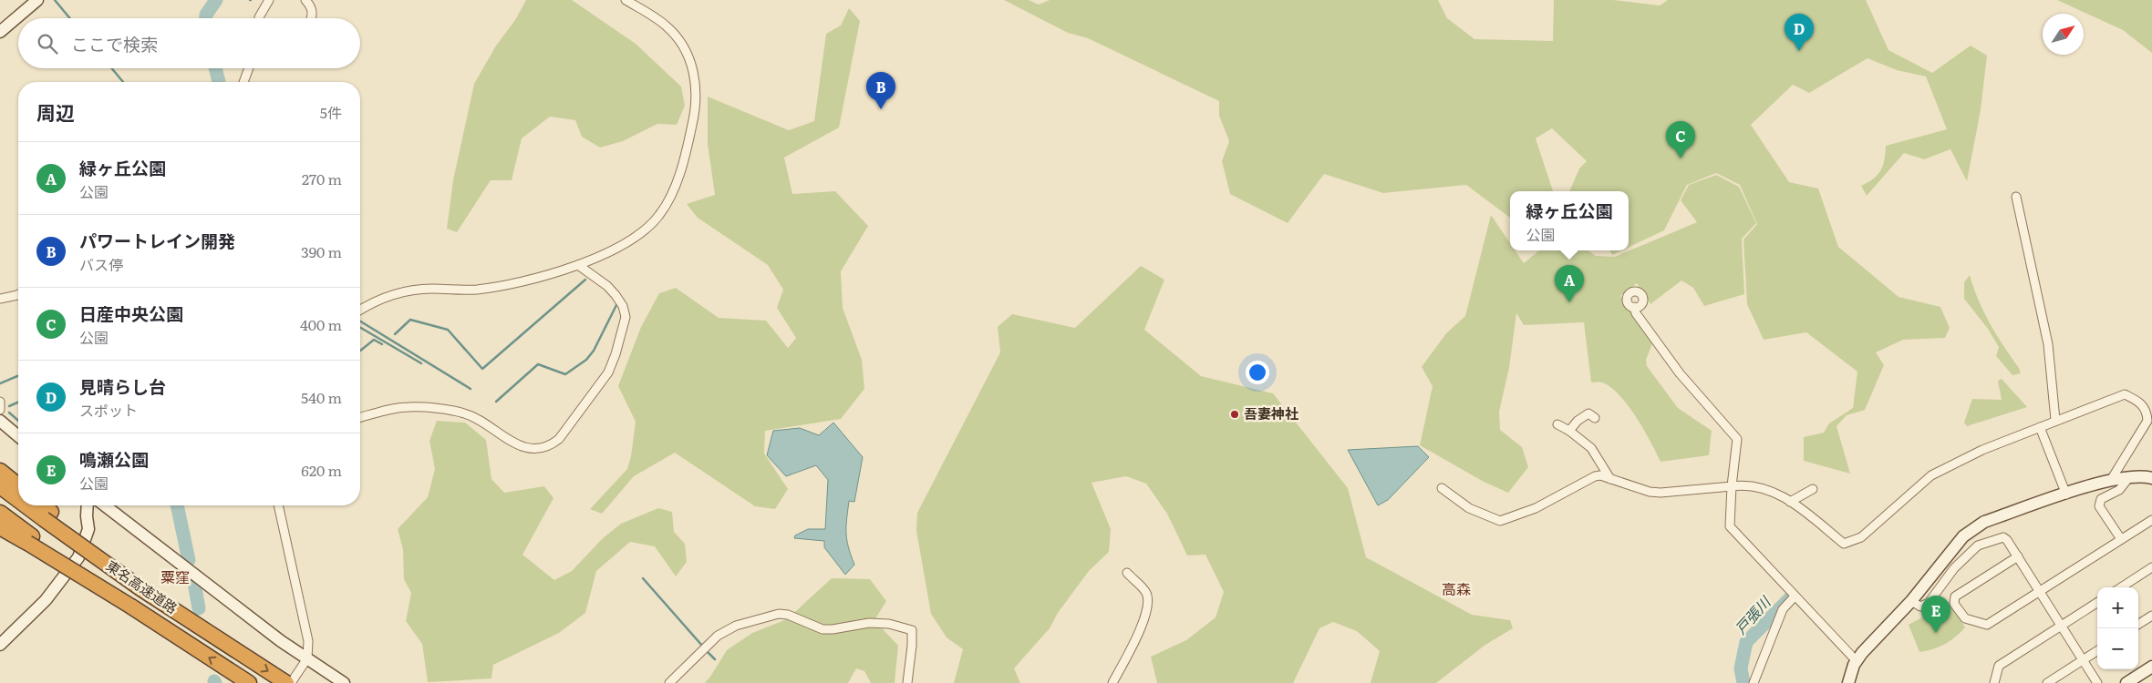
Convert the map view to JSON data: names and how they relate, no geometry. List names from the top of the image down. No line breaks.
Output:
{"streets":{"highway":["東名高速道路"]},"districts":["粟窪","高森"],"water":["戸張川"],"places":["吾妻神社"],"north":"top right","page":{"pins":["D","B","C","A","E"],"search":"ここで検索","heading":["周辺","5件"],"list":[{"mark":"A","name":"緑ヶ丘公園","note":"公園","value":"270 m"},{"mark":"B","name":"パワートレイン開発","note":"バス停","value":"390 m"},{"mark":"C","name":"日産中央公園","note":"公園","value":"400 m"},{"mark":"D","name":"見晴らし台","note":"スポット","value":"540 m"},{"mark":"E","name":"鳴瀬公園","note":"公園","value":"620 m"}],"popup":["緑ヶ丘公園","公園"],"map_buttons":["+","−"]}}
